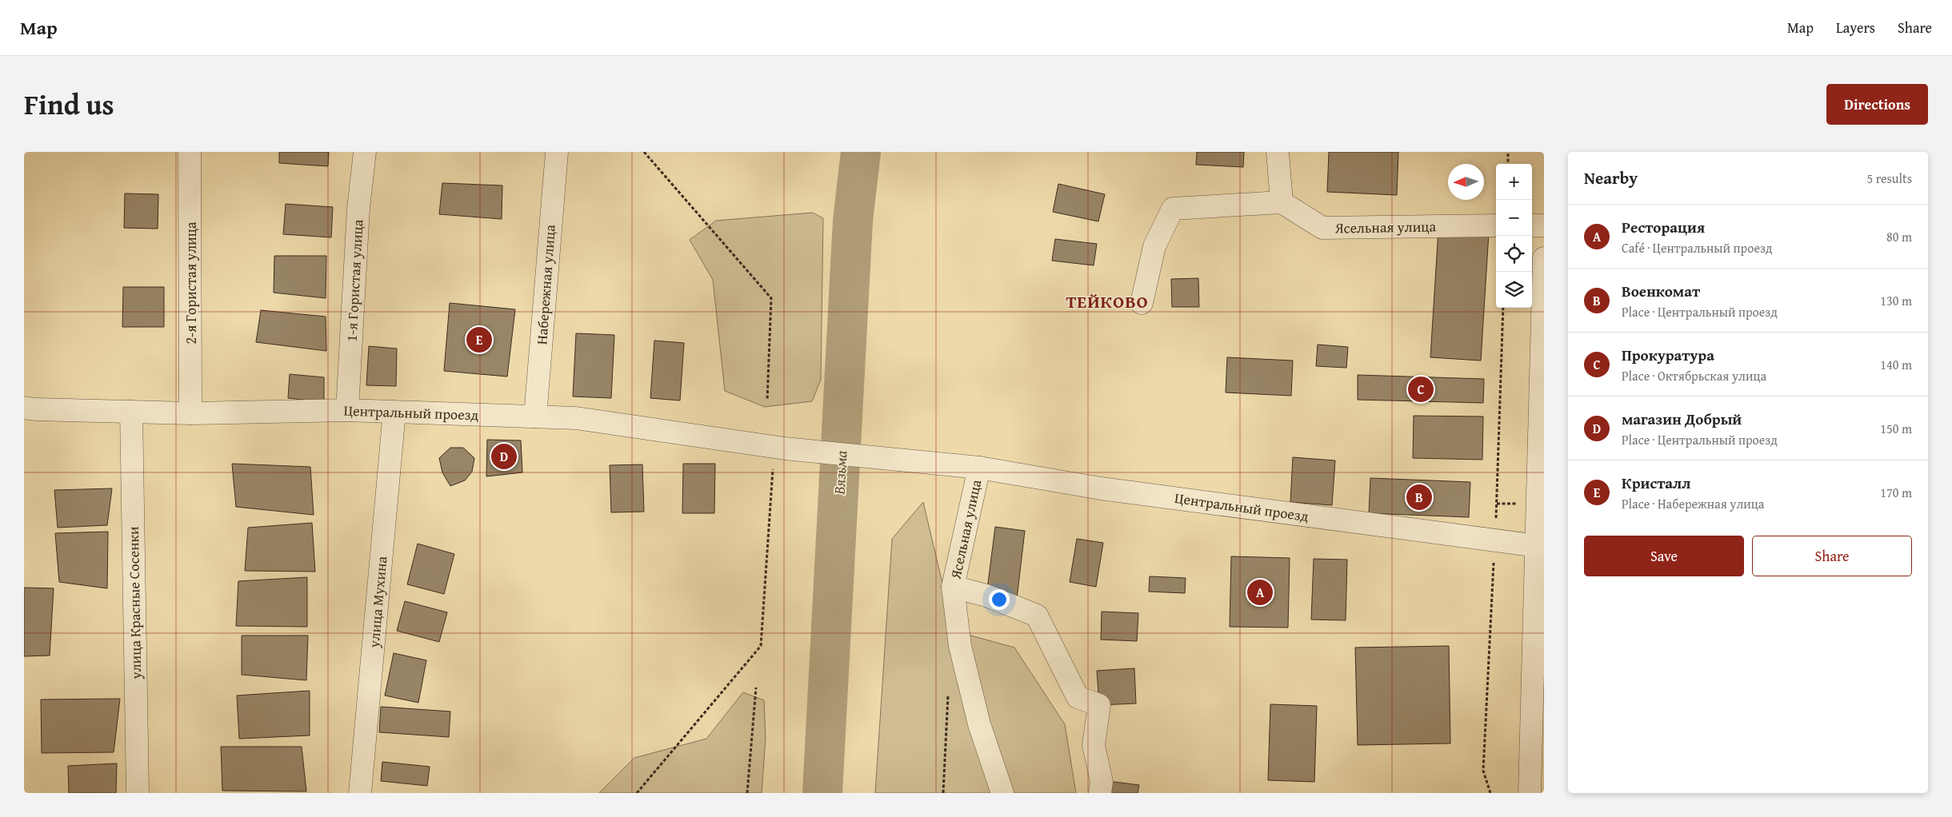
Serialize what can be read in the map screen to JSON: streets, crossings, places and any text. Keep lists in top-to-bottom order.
{
  "streets": {
    "street": [
      "Ясельная улица",
      "1-я Гористая улица",
      "2-я Гористая улица",
      "Набережная улица",
      "Центральный проезд",
      "улица Мухина",
      "улица Красные Сосенки"
    ]
  },
  "crossings": [
    ["Ясельная улица", "Центральный проезд"],
    ["1-я Гористая улица", "Центральный проезд"],
    ["2-я Гористая улица", "Центральный проезд"],
    ["Набережная улица", "Центральный проезд"],
    ["Центральный проезд", "улица Мухина"],
    ["Центральный проезд", "улица Красные Сосенки"]
  ],
  "districts": ["ТЕЙКОВО"],
  "water": ["Вязьма"],
  "north": "left",
  "page": {
    "header": "Map",
    "nav": ["Map", "Layers", "Share"],
    "title": "Find us",
    "buttons": [
      "Directions",
      ["Save", "Share"]
    ],
    "heading": ["Nearby", "5 results"],
    "map_buttons": ["+", "−"],
    "list": [
      {
        "mark": "A",
        "name": "Ресторация",
        "note": "Café · Центральный проезд",
        "value": "80 m"
      },
      {
        "mark": "B",
        "name": "Военкомат",
        "note": "Place · Центральный проезд",
        "value": "130 m"
      },
      {
        "mark": "C",
        "name": "Прокуратура",
        "note": "Place · Октябрьская улица",
        "value": "140 m"
      },
      {
        "mark": "D",
        "name": "магазин Добрый",
        "note": "Place · Центральный проезд",
        "value": "150 m"
      },
      {
        "mark": "E",
        "name": "Кристалл",
        "note": "Place · Набережная улица",
        "value": "170 m"
      }
    ],
    "pins": [
      "E",
      "C",
      "D",
      "B",
      "A"
    ]
  }
}
